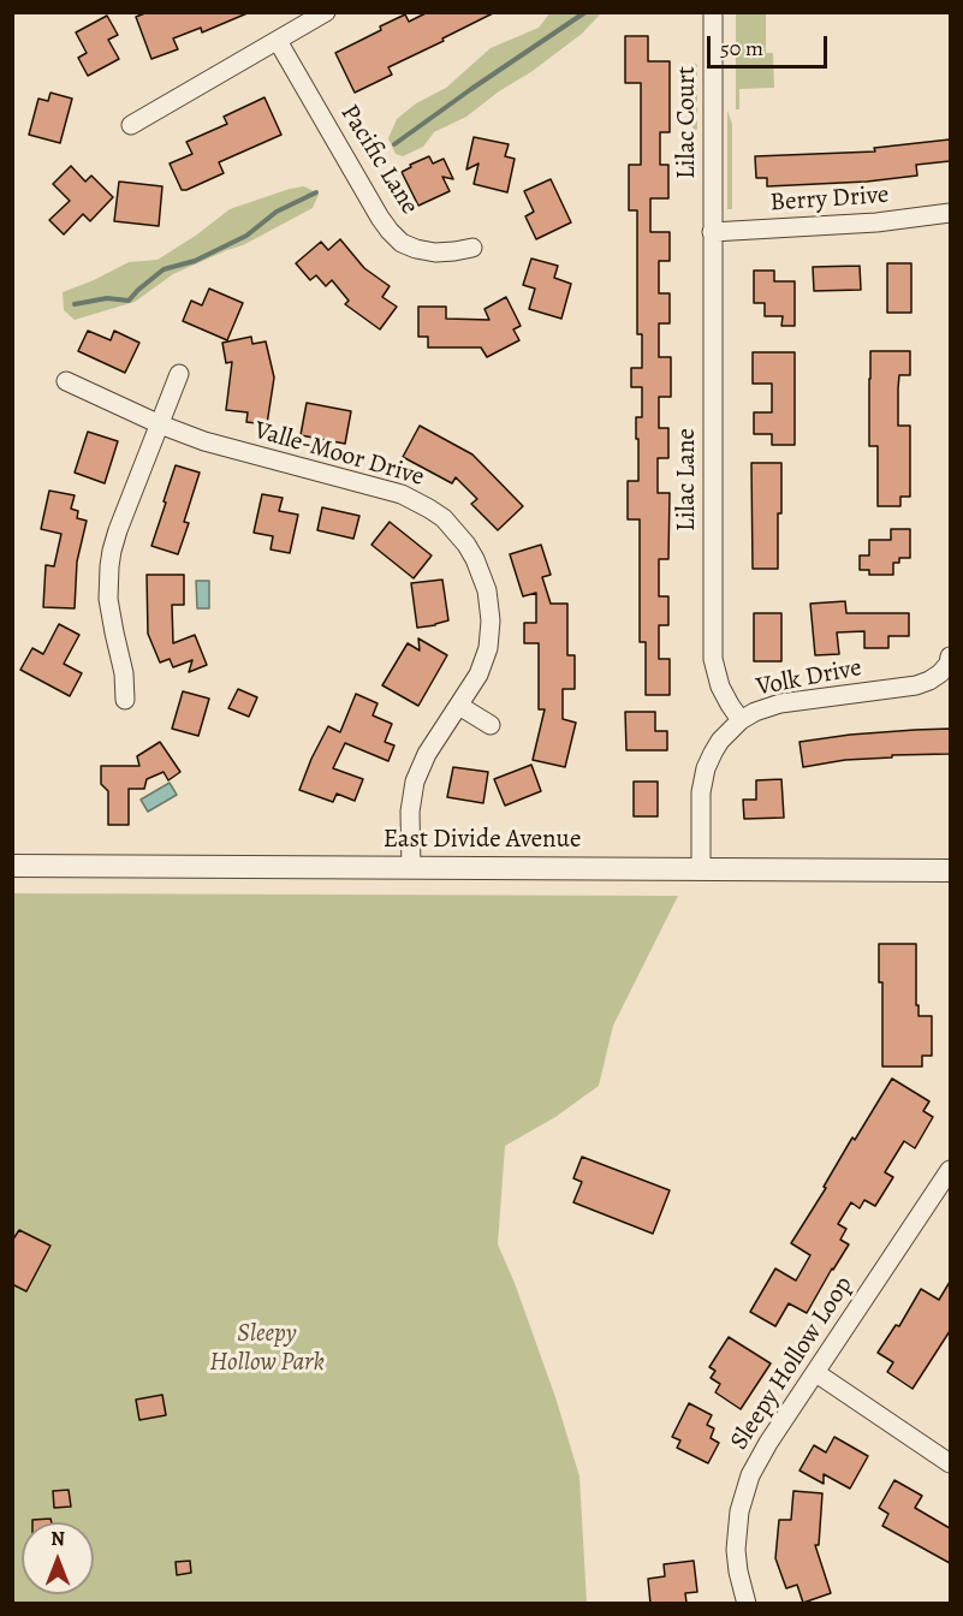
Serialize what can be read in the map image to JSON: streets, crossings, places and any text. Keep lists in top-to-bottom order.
{
  "streets": {
    "street": [
      "Lilac Court",
      "Pacific Lane",
      "Berry Drive",
      "Valle-Moor Drive",
      "Lilac Lane",
      "Volk Drive",
      "East Divide Avenue",
      "Sleepy Hollow Loop"
    ]
  },
  "crossings": [
    ["Lilac Court", "Berry Drive"],
    ["Lilac Court", "Lilac Lane"],
    ["Berry Drive", "Lilac Lane"],
    ["Valle-Moor Drive", "East Divide Avenue"],
    ["Lilac Lane", "Volk Drive"],
    ["Volk Drive", "East Divide Avenue"]
  ],
  "parks": ["Sleepy Hollow Park"],
  "scale_bar": "50 m",
  "north": "top"
}
